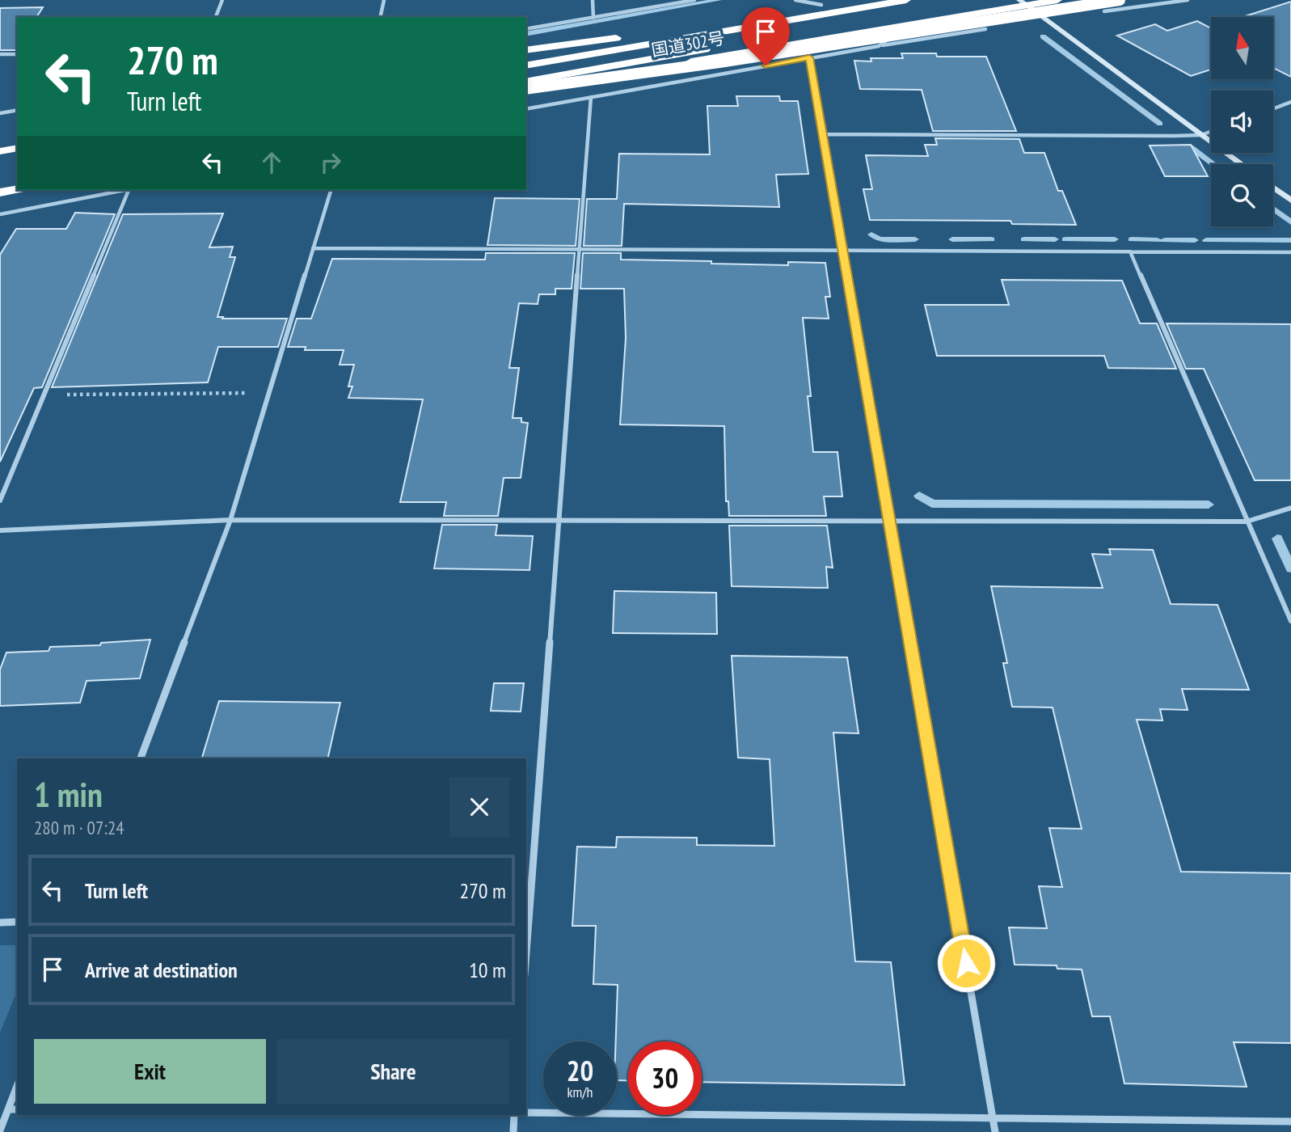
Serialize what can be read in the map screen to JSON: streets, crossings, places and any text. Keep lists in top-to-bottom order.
{
  "streets": {
    "highway": ["国道302号"]
  },
  "north": "top",
  "page": {
    "turn": ["270 m", "Turn left"],
    "heading": ["1 min", "280 m · 07:24"],
    "list": [
      {
        "name": "Turn left",
        "value": "270 m"
      },
      {
        "name": "Arrive at destination",
        "value": "10 m"
      }
    ],
    "buttons": ["Exit", "Share"],
    "speed": "20 km/h",
    "limit": "30"
  }
}
